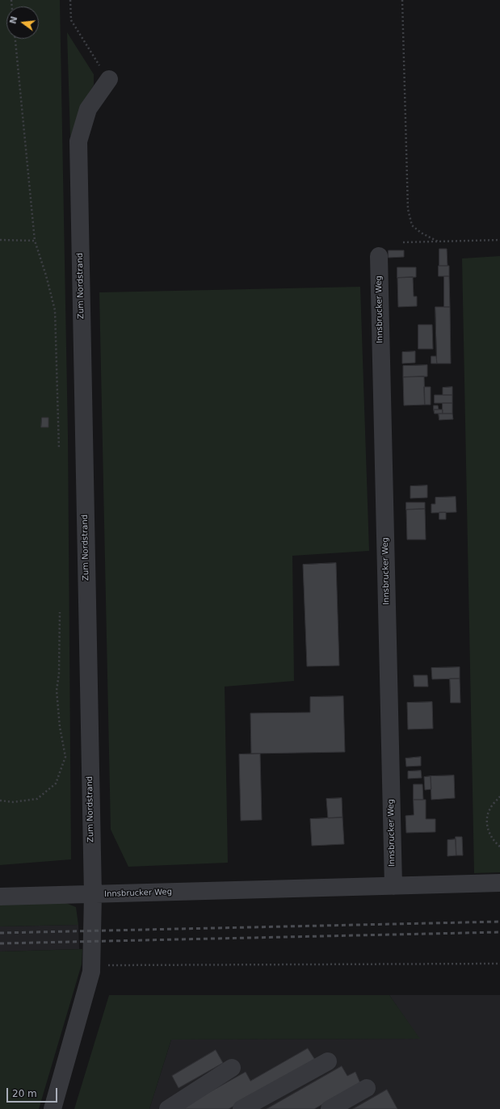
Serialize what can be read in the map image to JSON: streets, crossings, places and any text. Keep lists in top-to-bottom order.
{
  "streets": {
    "street": ["Zum Nordstrand", "Innsbrucker Weg"]
  },
  "crossings": [
    ["Zum Nordstrand", "Innsbrucker Weg"]
  ],
  "scale_bar": "20 m",
  "north": "left"
}
